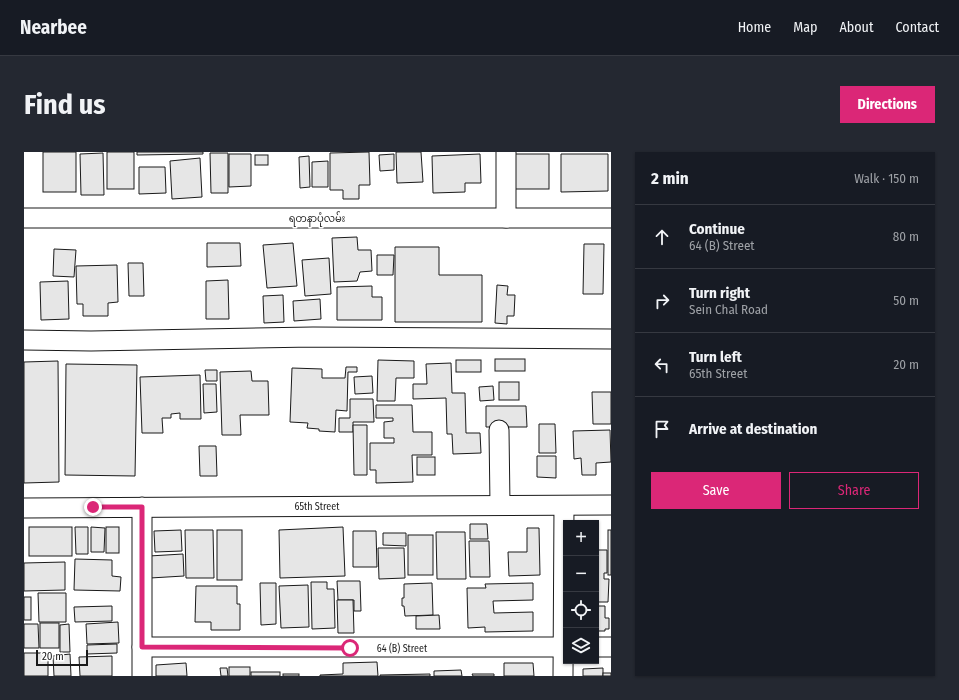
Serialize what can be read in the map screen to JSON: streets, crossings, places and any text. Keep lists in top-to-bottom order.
{
  "streets": {
    "street": ["ရတနာပုံလမ်း", "65th Street", "64 (B) Street"]
  },
  "scale_bar": "20 m",
  "page": {
    "header": "Nearbee",
    "nav": [
      "Home",
      "Map",
      "About",
      "Contact"
    ],
    "buttons": [
      "Directions",
      ["Save", "Share"]
    ],
    "title": "Find us",
    "heading": ["2 min", "Walk · 150 m"],
    "list": [
      ["Continue", "64 (B) Street", "80 m"],
      ["Turn right", "Sein Chal Road", "50 m"],
      ["Turn left", "65th Street", "20 m"],
      "Arrive at destination"
    ],
    "map_buttons": ["+", "−"],
    "scale": "20 m"
  }
}
